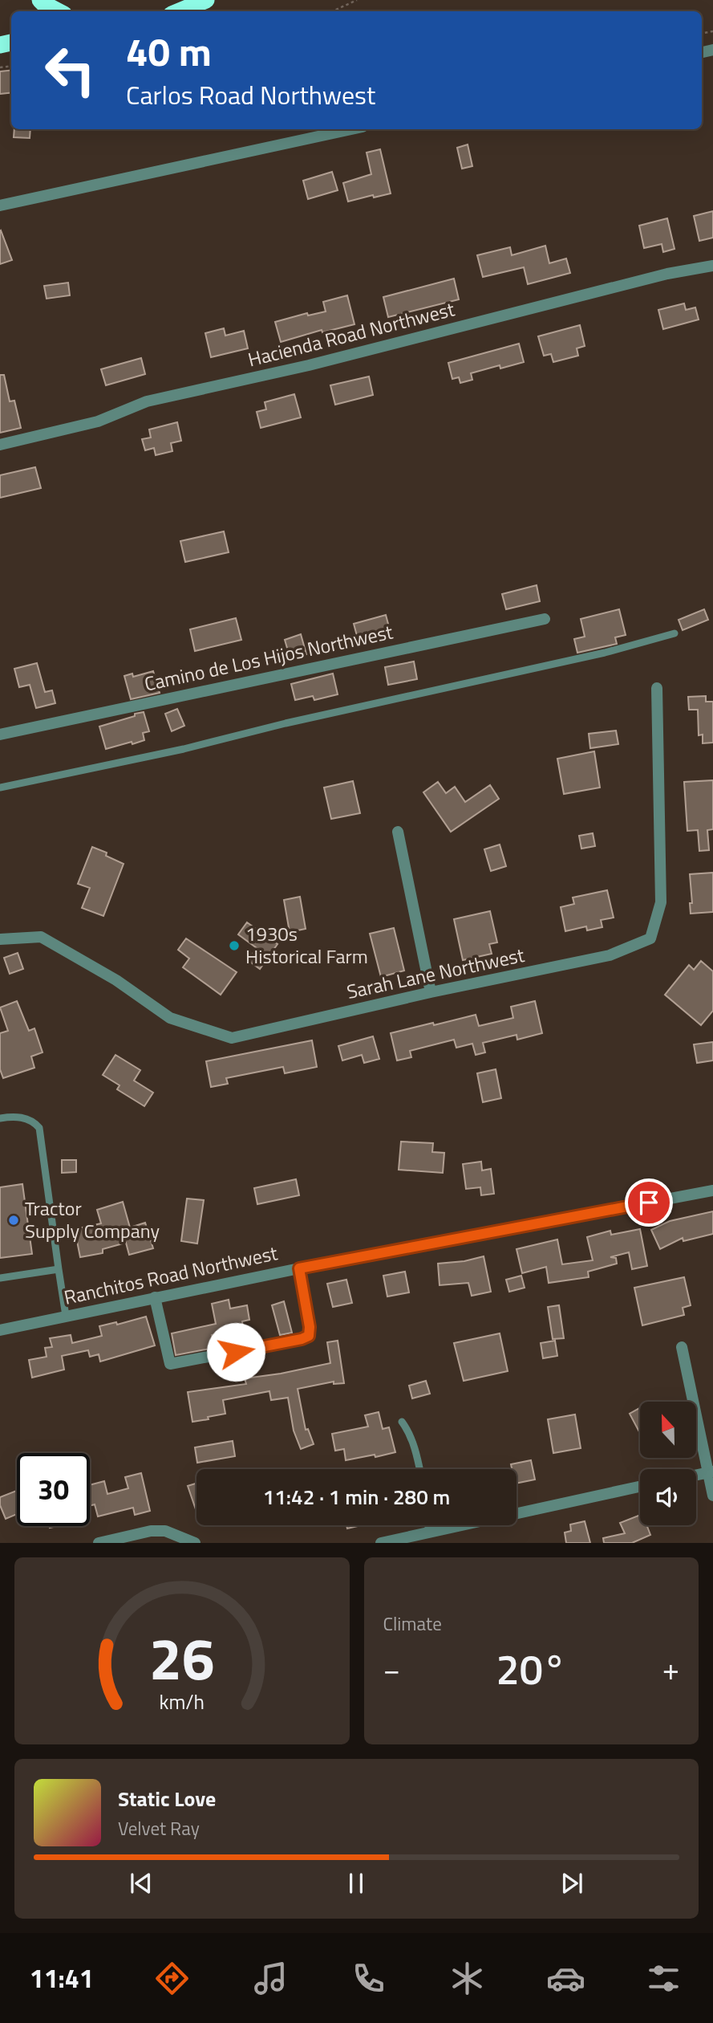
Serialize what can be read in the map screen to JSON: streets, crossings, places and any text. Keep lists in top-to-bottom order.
{
  "streets": {
    "street": [
      "Hacienda Road Northwest",
      "Camino de Los Hijos Northwest",
      "Sarah Lane Northwest",
      "Ranchitos Road Northwest"
    ]
  },
  "places": ["1930s Historical Farm", "Tractor Supply Company"],
  "north": "top",
  "page": {
    "turn": ["40 m", "Carlos Road Northwest"],
    "limit": "30",
    "trip": "11:42 · 1 min · 280 m",
    "tile": "Climate",
    "heat": ["−", "20°", "+"],
    "song": ["Static Love", "Velvet Ray"],
    "tabs": "11:41",
    "gauge": ["26", "km/h"]
  }
}
